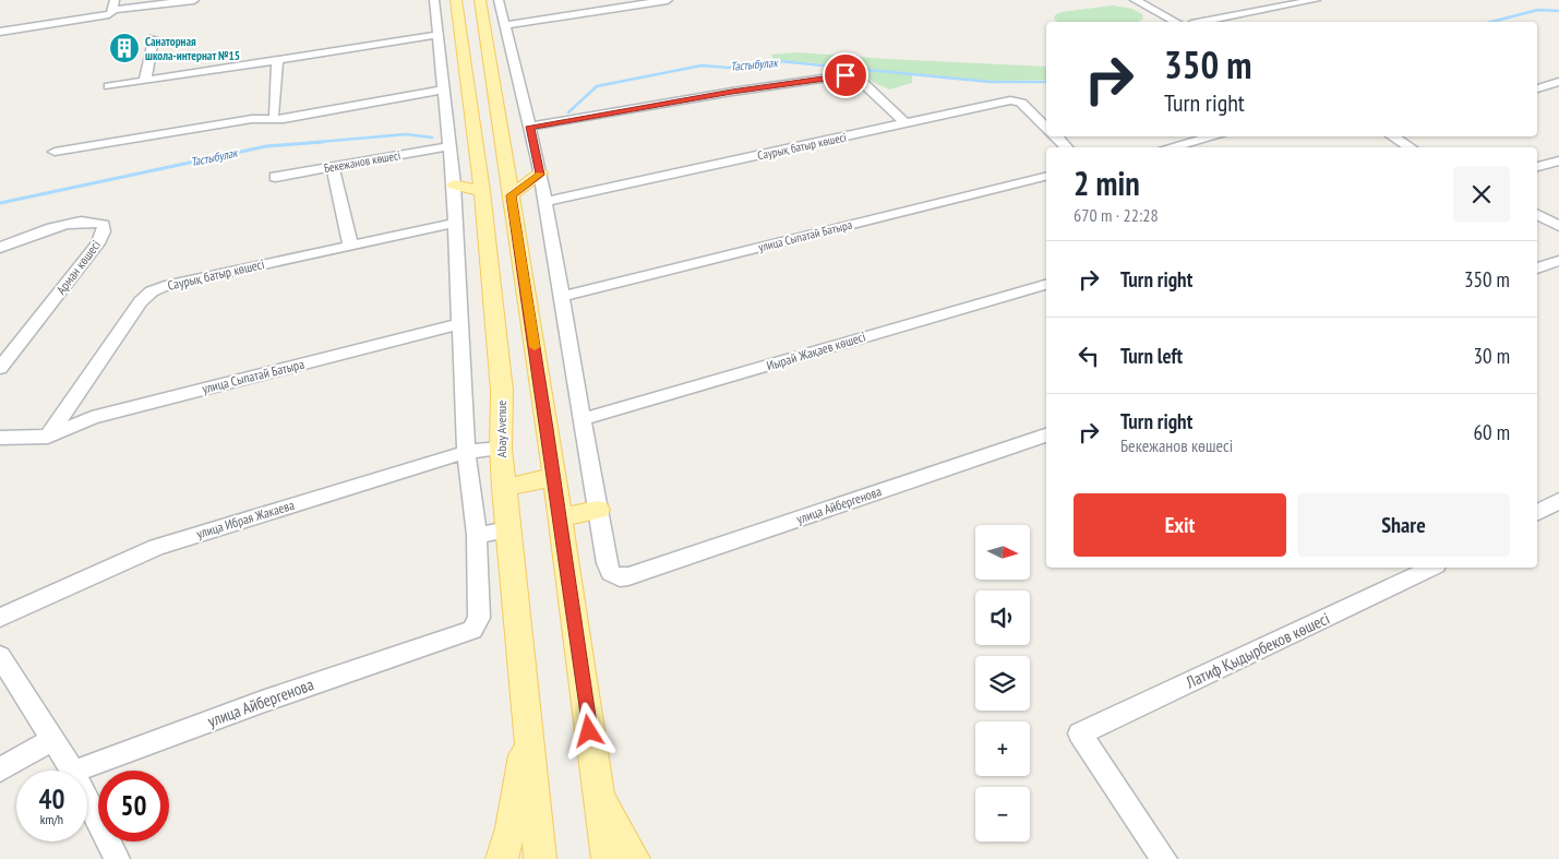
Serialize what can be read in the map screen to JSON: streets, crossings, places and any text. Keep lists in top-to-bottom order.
{
  "streets": {
    "main road": ["Abay Avenue"],
    "street": [
      "Саурық батыр көшесі",
      "Бекежанов көшесі",
      "улица Сыпатай Батыра",
      "Арман көшесі",
      "Иырай Жақаев көшесі",
      "улица Айбергенова",
      "улица Ибрая Жакаева",
      "Латиф Қыдырбеков көшесі"
    ]
  },
  "crossings": [
    ["Саурық батыр көшесі", "улица Сыпатай Батыра"],
    ["Саурық батыр көшесі", "улица Айбергенова"],
    ["Бекежанов көшесі", "улица Айбергенова"],
    ["улица Сыпатай Батыра", "улица Айбергенова"],
    ["Abay Avenue", "улица Ибрая Жакаева"],
    ["улица Айбергенова", "улица Ибрая Жакаева"]
  ],
  "water": ["Тастыбулак"],
  "places": {
    "building": ["Санаторная школа-интернат №15"]
  },
  "north": "right",
  "page": {
    "turn": ["350 m", "Turn right"],
    "heading": ["2 min", "670 m · 22:28"],
    "list": [
      {
        "name": "Turn right",
        "value": "350 m"
      },
      {
        "name": "Turn left",
        "value": "30 m"
      },
      {
        "name": "Turn right",
        "note": "Бекежанов көшесі",
        "value": "60 m"
      }
    ],
    "buttons": ["Exit", "Share"],
    "map_buttons": ["+", "−"],
    "speed": "40 km/h",
    "limit": "50"
  }
}
